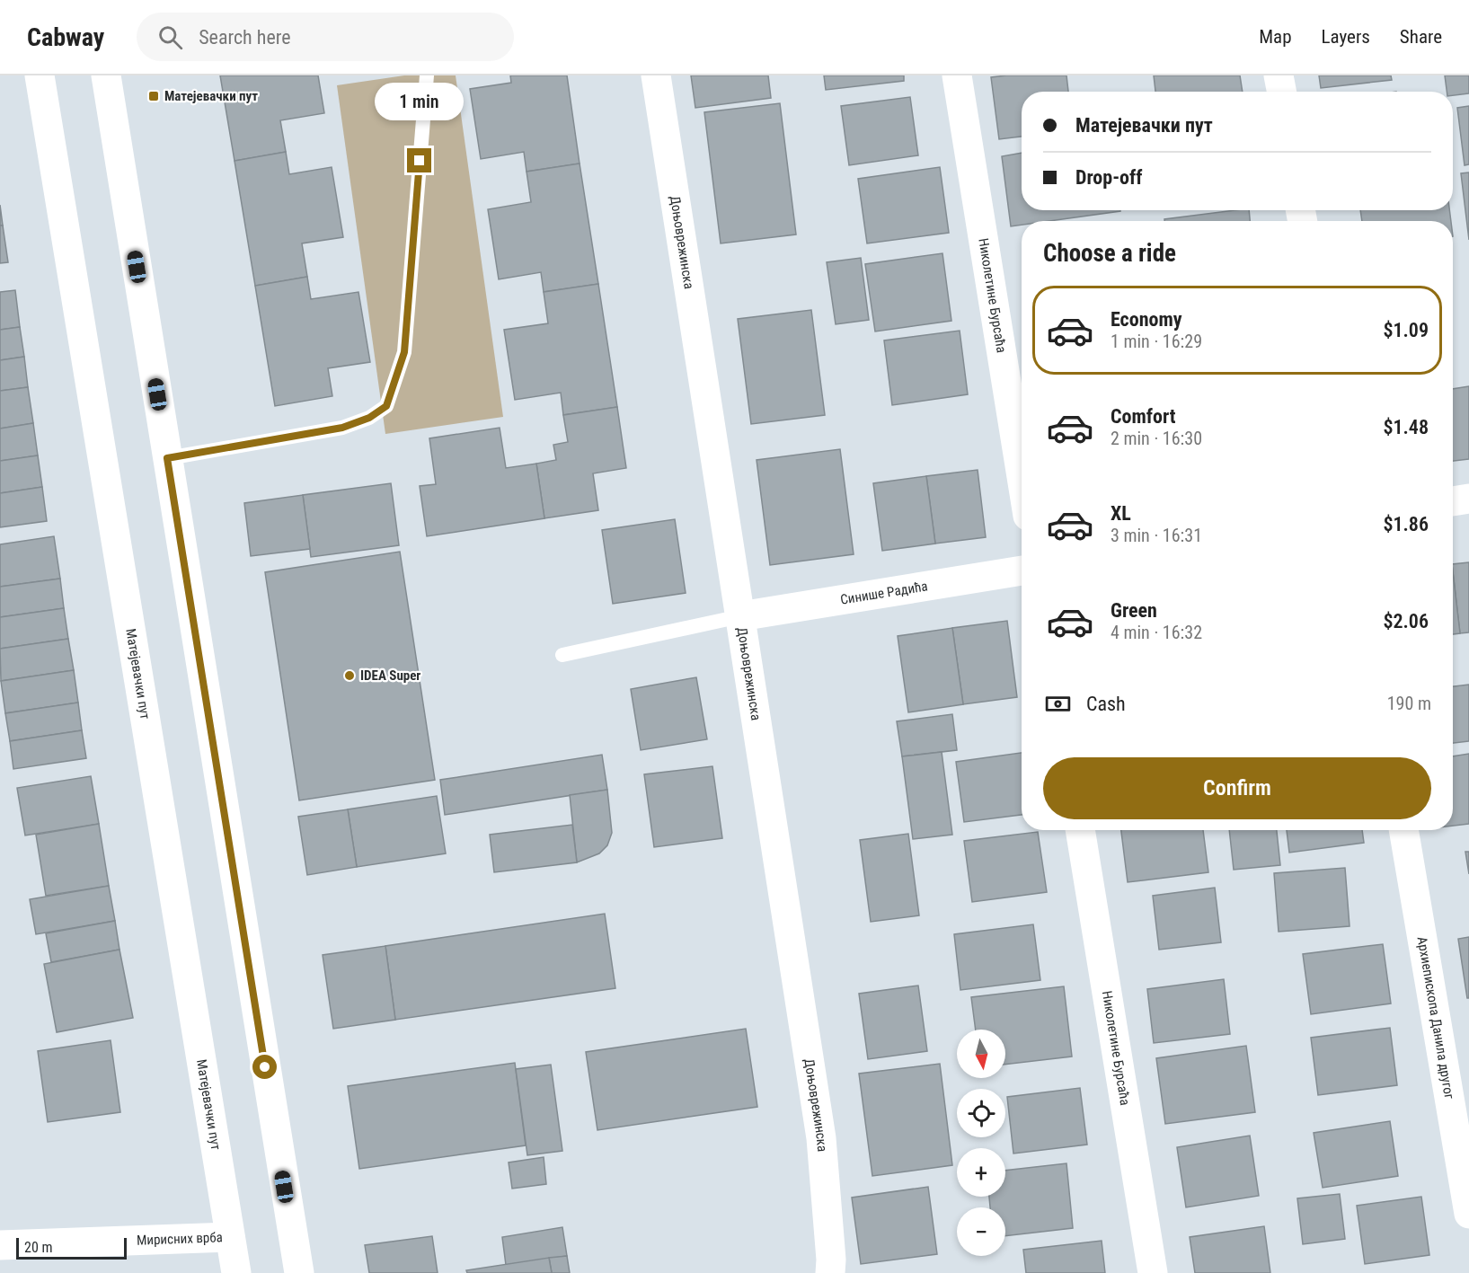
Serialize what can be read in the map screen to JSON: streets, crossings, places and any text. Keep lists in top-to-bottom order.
{
  "streets": {
    "street": [
      "Доњоврежинска",
      "Николетине Бурсаћа",
      "Синише Радића",
      "Матејевачки пут",
      "Архиепископа Данила другог",
      "Мирисних врба"
    ]
  },
  "crossings": [
    ["Доњоврежинска", "Синише Радића"],
    ["Матејевачки пут", "Мирисних врба"]
  ],
  "places": {
    "transit": ["Матејевачки пут"],
    "other": ["IDEA Super"]
  },
  "scale_bar": "20 m",
  "north": "bottom",
  "page": {
    "header": "Cabway",
    "search": "Search here",
    "nav": ["Map", "Layers", "Share"],
    "bubble": "1 min",
    "banner": ["Матејевачки пут", "Drop-off"],
    "heading": "Choose a ride",
    "list": [
      {
        "name": "Economy",
        "note": "1 min · 16:29",
        "value": "$1.09"
      },
      {
        "name": "Comfort",
        "note": "2 min · 16:30",
        "value": "$1.48"
      },
      {
        "name": "XL",
        "note": "3 min · 16:31",
        "value": "$1.86"
      },
      {
        "name": "Green",
        "note": "4 min · 16:32",
        "value": "$2.06"
      }
    ],
    "pay": ["Cash", "190 m"],
    "buttons": "Confirm",
    "map_buttons": ["+", "−"],
    "scale": "20 m"
  }
}
